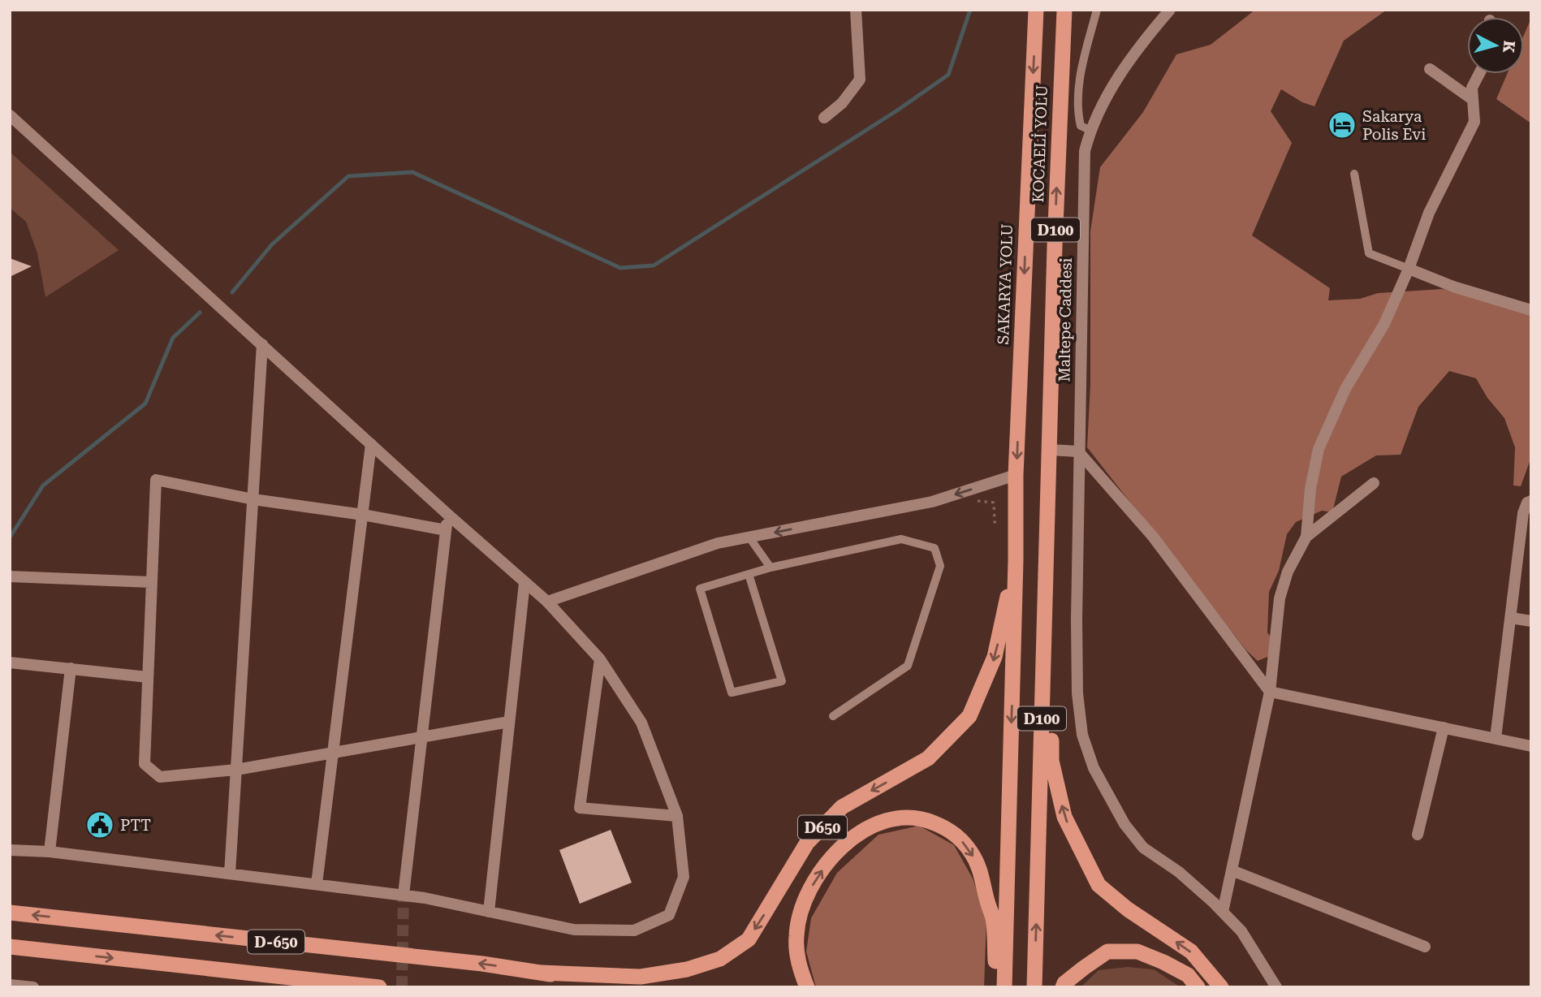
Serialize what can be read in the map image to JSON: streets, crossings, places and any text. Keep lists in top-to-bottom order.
{
  "streets": {
    "highway": [
      "KOCAELİ YOLU",
      "D100",
      "SAKARYA YOLU",
      "D650",
      "D-650"
    ],
    "street": ["Maltepe Caddesi"]
  },
  "crossings": [
    ["KOCAELİ YOLU", "D100"],
    ["D100", "SAKARYA YOLU"],
    ["D100", "D650"],
    ["SAKARYA YOLU", "D650"],
    ["D650", "D-650"]
  ],
  "one_way": ["KOCAELİ YOLU", "SAKARYA YOLU"],
  "places": {
    "hotel": ["Sakarya Polis Evi"],
    "public building": ["PTT"]
  },
  "north": "right"
}
